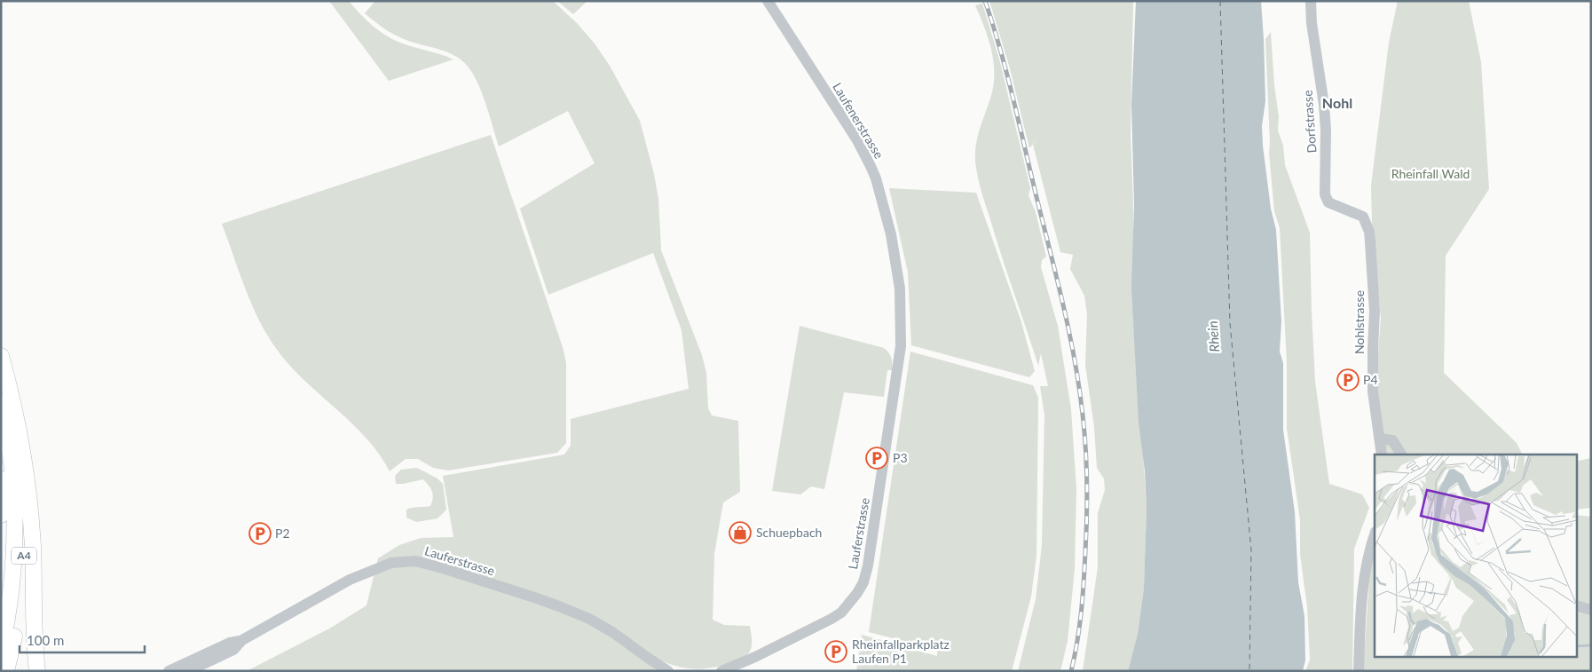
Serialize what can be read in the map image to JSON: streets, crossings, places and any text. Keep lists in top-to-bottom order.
{
  "streets": {
    "highway": ["A4"],
    "street": [
      "Laufenerstrasse",
      "Dorfstrasse",
      "Nohlstrasse",
      "Lauferstrasse"
    ]
  },
  "crossings": [
    ["Laufenerstrasse", "Lauferstrasse"],
    ["Dorfstrasse", "Nohlstrasse"]
  ],
  "districts": ["Nohl"],
  "water": ["Rhein"],
  "parks": ["Rheinfall Wald"],
  "places": {
    "parking": [
      "P4",
      "P3",
      "P2",
      "Rheinfallparkplatz Laufen P1"
    ],
    "shop": ["Schuepbach"]
  },
  "scale_bar": "100 m"
}
